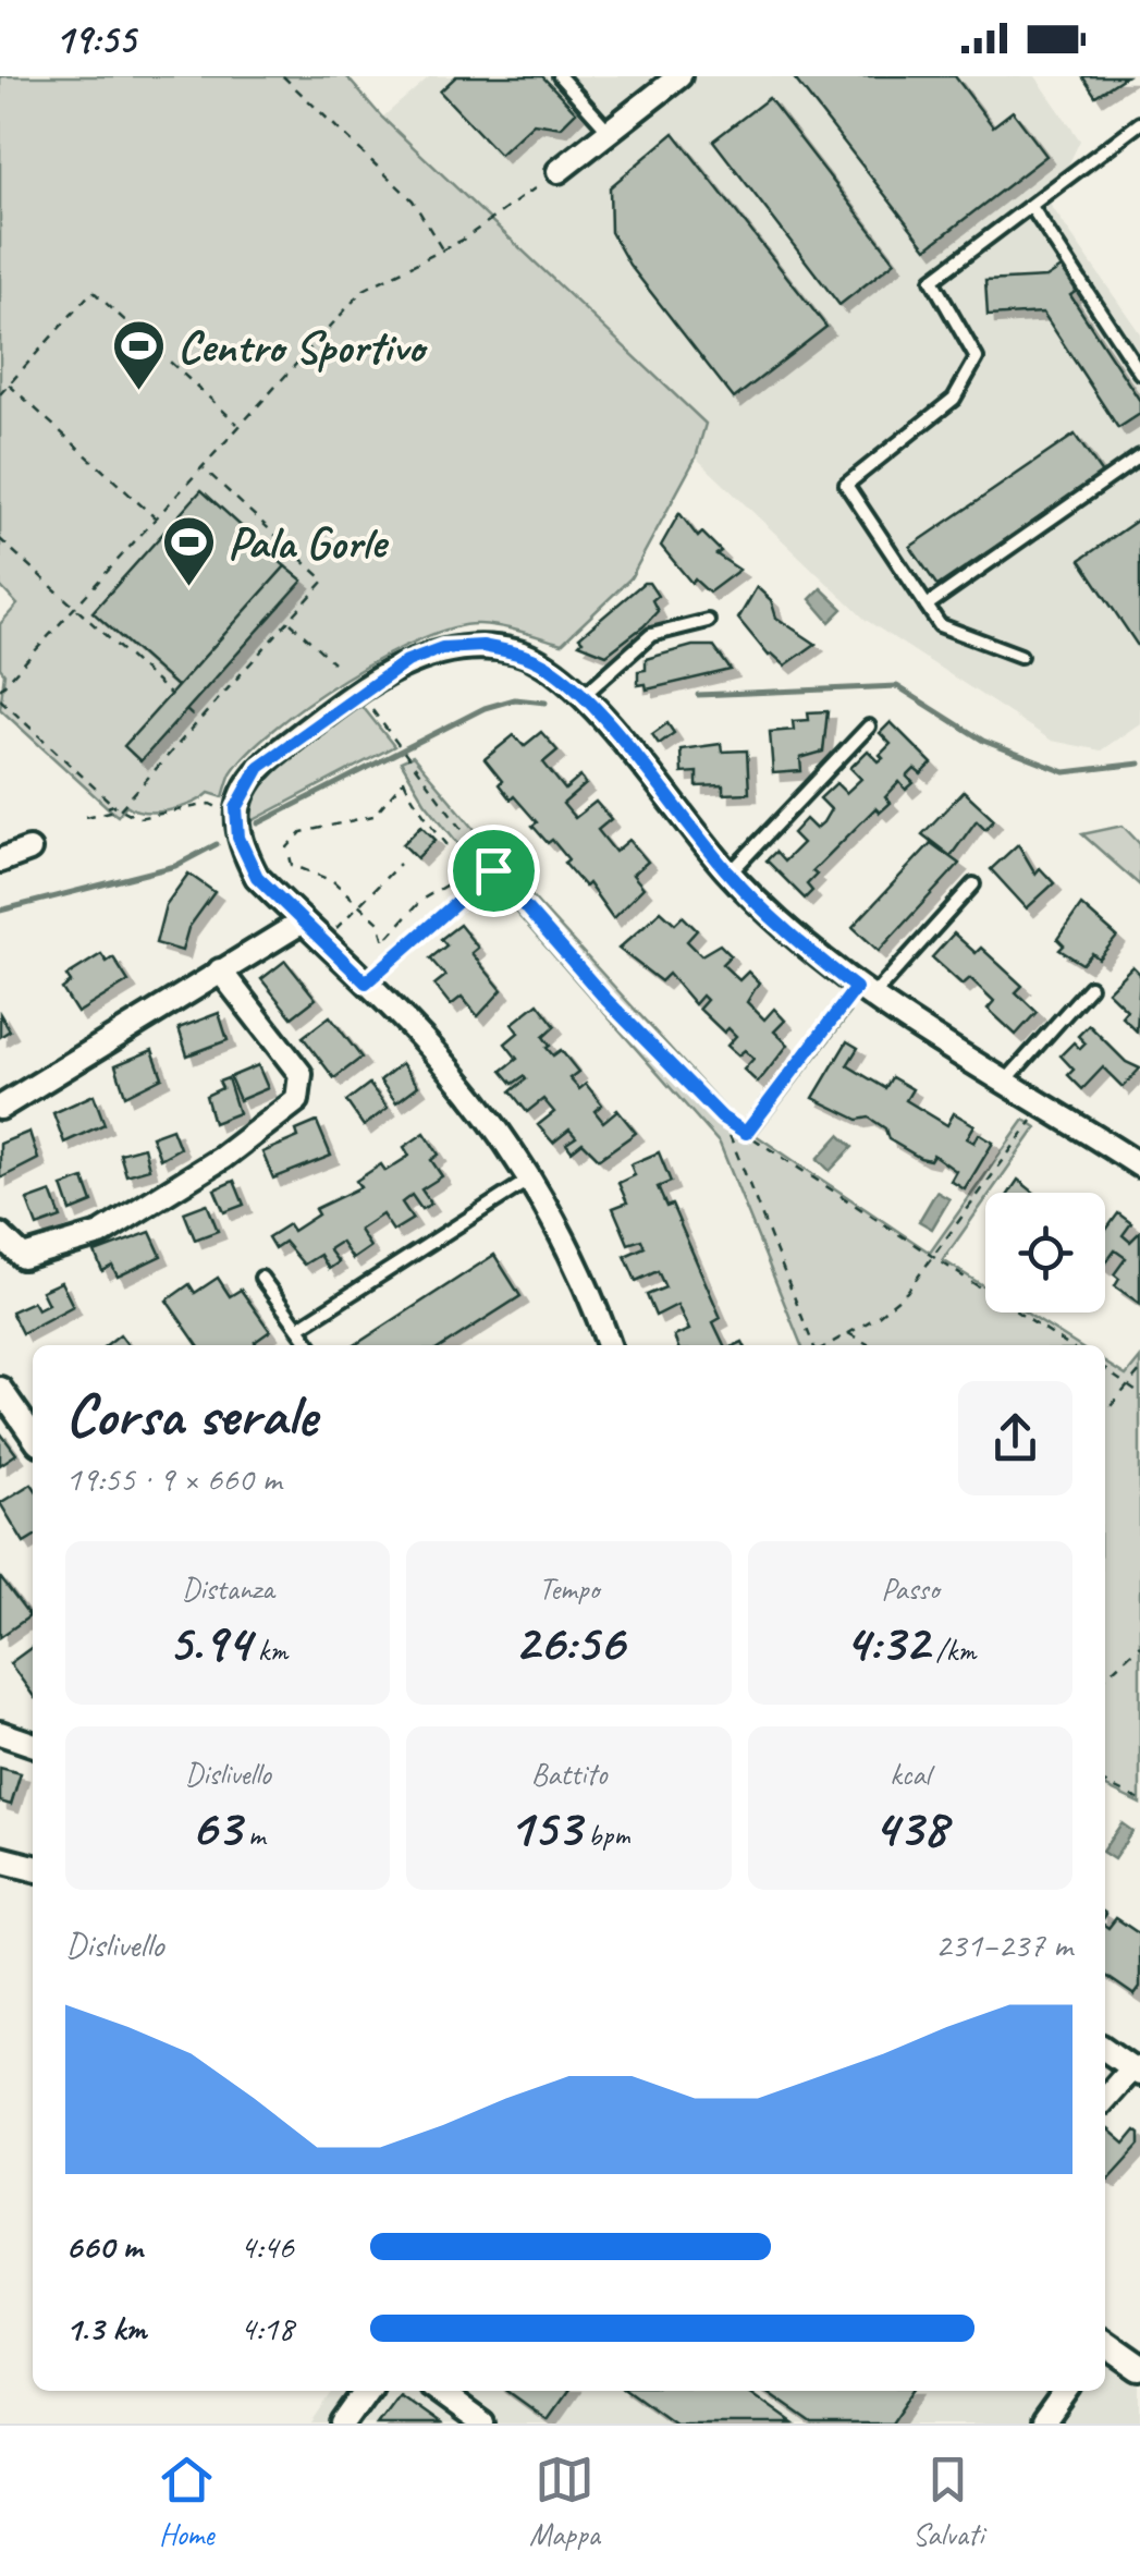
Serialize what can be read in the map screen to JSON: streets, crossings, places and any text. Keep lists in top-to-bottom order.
{
  "places": {
    "sports": ["Centro Sportivo", "Pala Gorle"]
  },
  "page": {
    "status": "19:55",
    "heading": ["Corsa serale", "19:55 · 9 × 660 m"],
    "stats": [
      ["Distanza", "5.94 km"],
      ["Tempo", "26:56"],
      ["Passo", "4:32 /km"],
      ["Dislivello", "63 m"],
      ["Battito", "153 bpm"],
      ["kcal", "438"]
    ],
    "chart": ["Dislivello", "231–237 m"],
    "list": [
      {
        "name": "660 m",
        "note": "4:46"
      },
      {
        "name": "1.3 km",
        "note": "4:18"
      }
    ],
    "tabs": ["Home", "Mappa", "Salvati"]
  }
}
